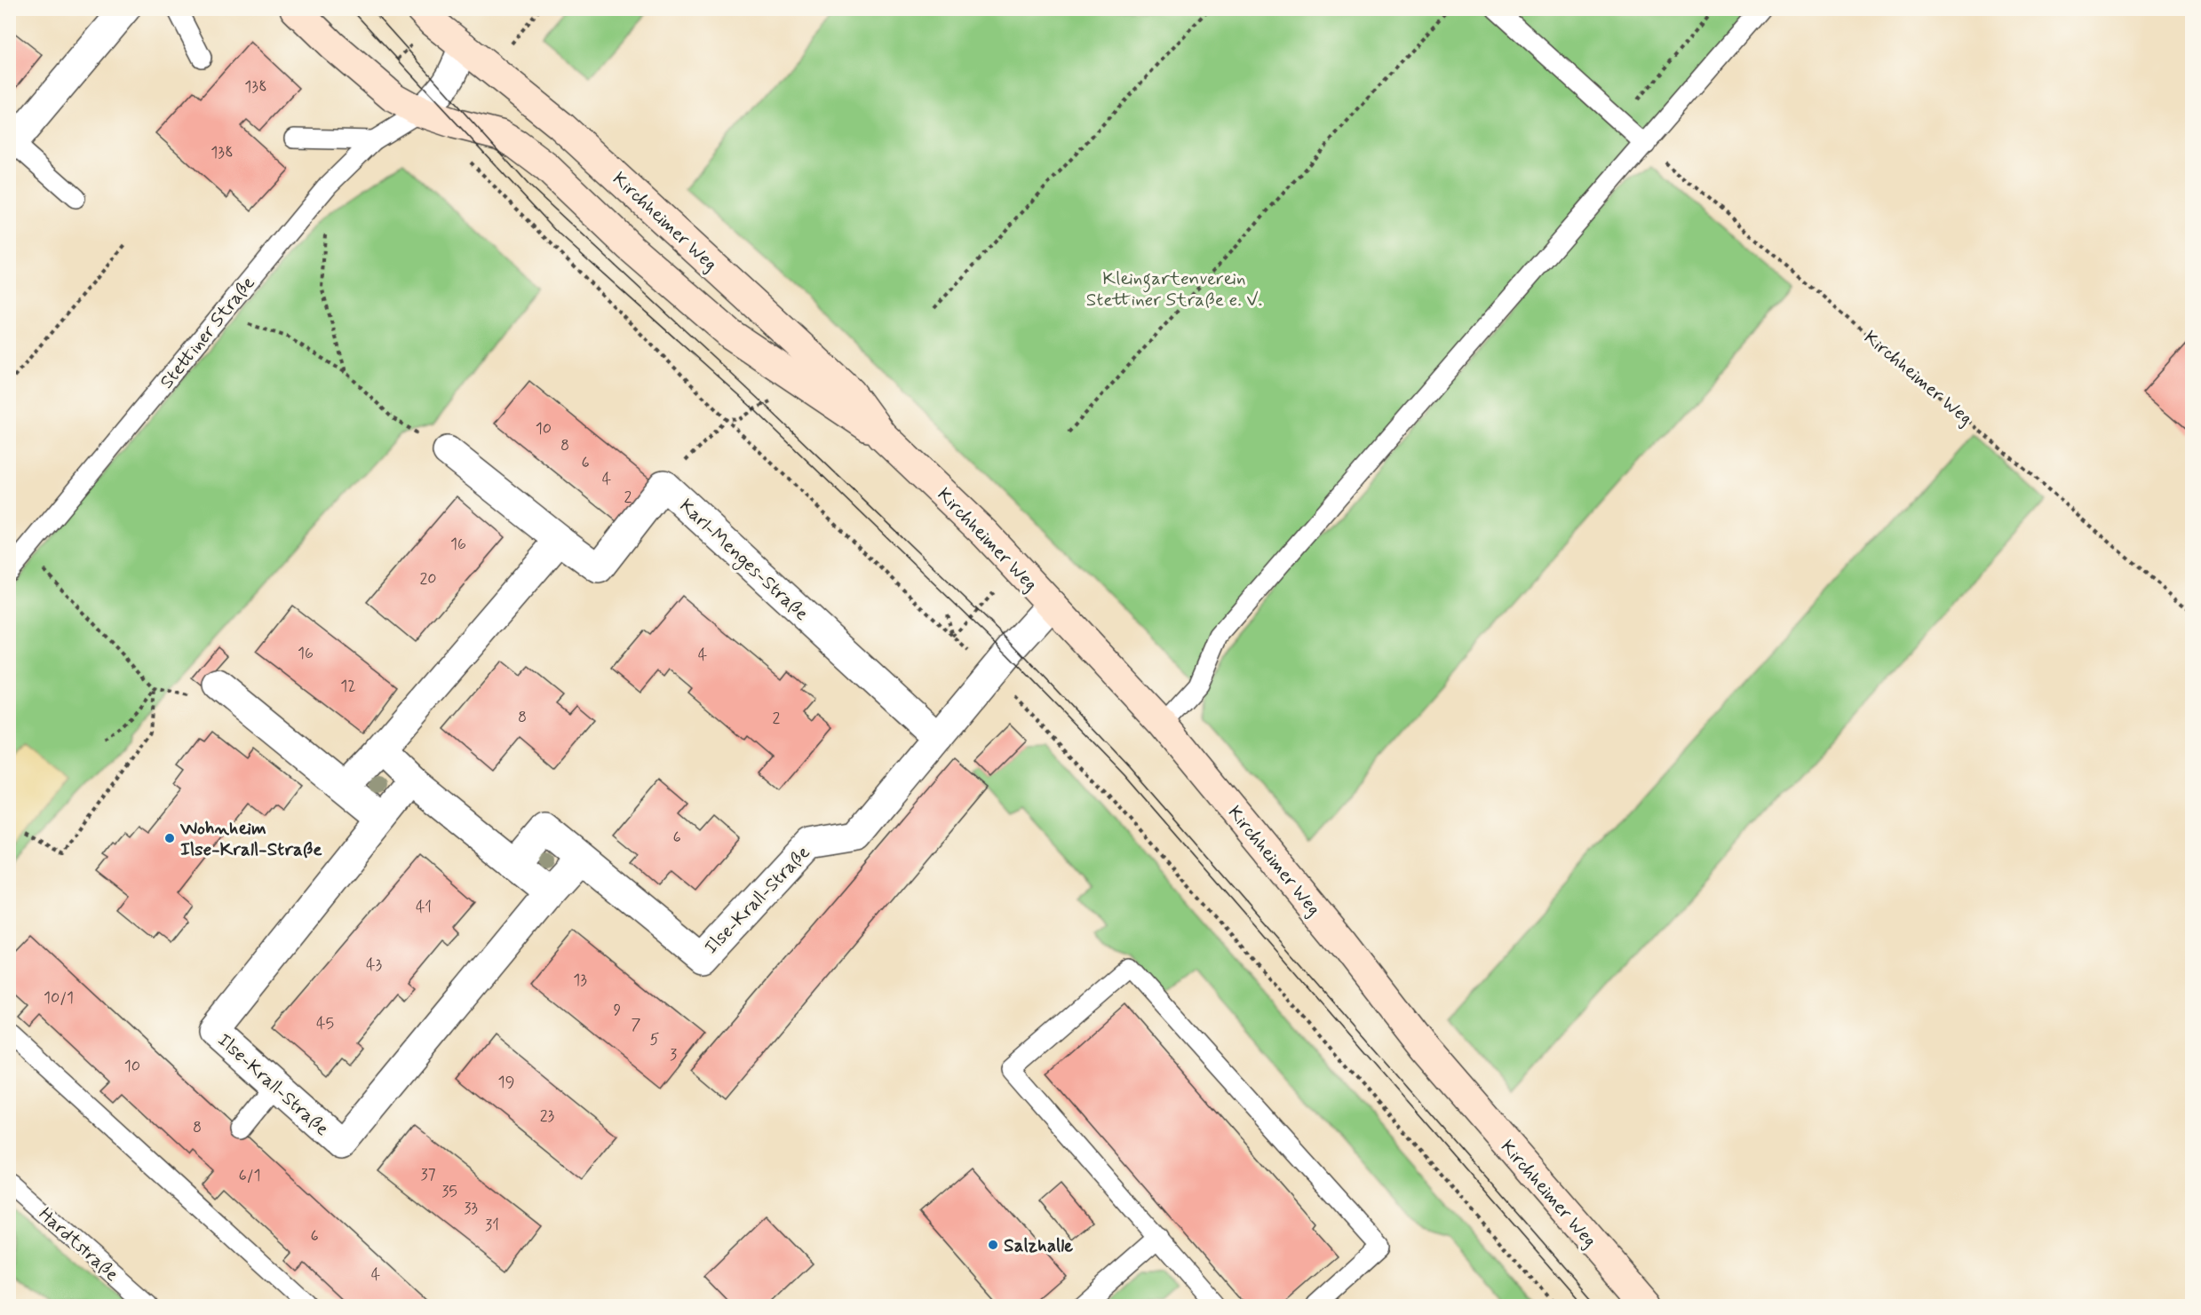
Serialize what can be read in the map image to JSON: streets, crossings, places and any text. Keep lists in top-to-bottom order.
{
  "streets": {
    "street": ["Kirchheimer Weg", "Karl-Menges-Straße", "Ilse-Krall-Straße"],
    "lane": ["Stettiner Straße", "Hardtstraße"]
  },
  "crossings": [
    ["Kirchheimer Weg", "Stettiner Straße"],
    ["Kirchheimer Weg", "Ilse-Krall-Straße"],
    ["Karl-Menges-Straße", "Ilse-Krall-Straße"]
  ],
  "parks": ["Kleingartenverein Stettiner Straße e. V."],
  "places": ["Wohnheim Ilse-Krall-Straße", "Salzhalle"],
  "house_numbers": [
    "138",
    "138",
    "10",
    "8",
    "6",
    "4",
    "2",
    "16",
    "20",
    "16",
    "4",
    "12",
    "8",
    "2",
    "6",
    "41",
    "43",
    "13",
    "10/1",
    "9",
    "45",
    "7",
    "5",
    "3",
    "10",
    "19",
    "23",
    "8",
    "37",
    "6/1",
    "35",
    "33",
    "31",
    "6",
    "4"
  ]
}
